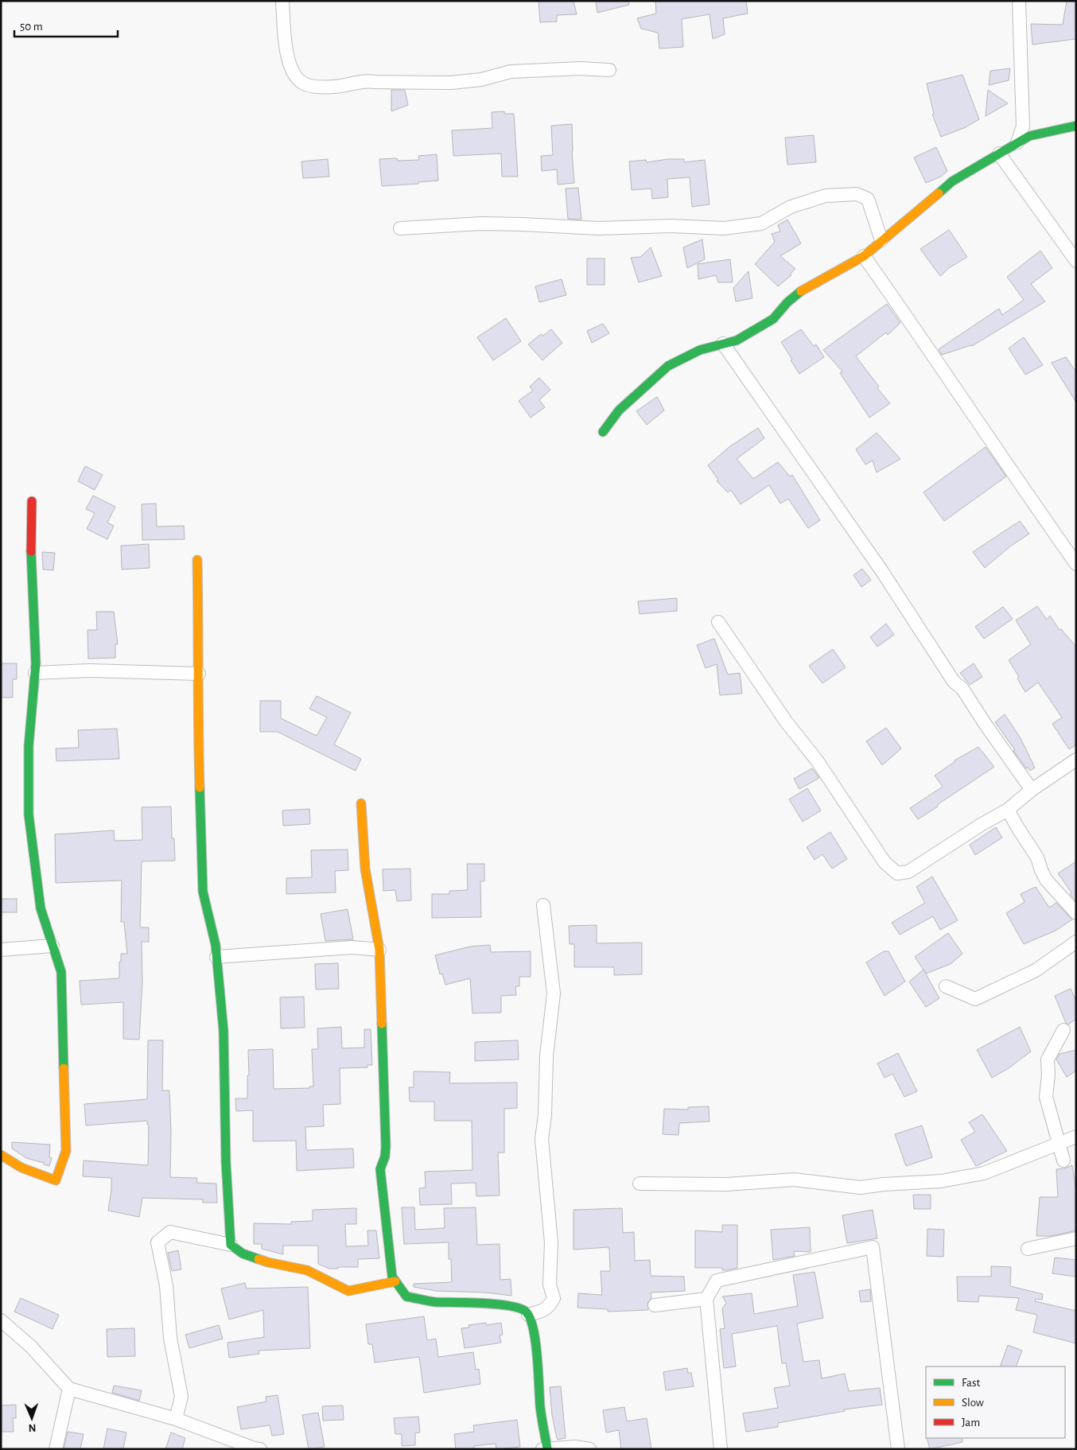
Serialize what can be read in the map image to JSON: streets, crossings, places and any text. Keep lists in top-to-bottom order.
{
  "legend": ["Fast", "Slow", "Jam"],
  "scale_bar": "50 m",
  "north": "bottom"
}
